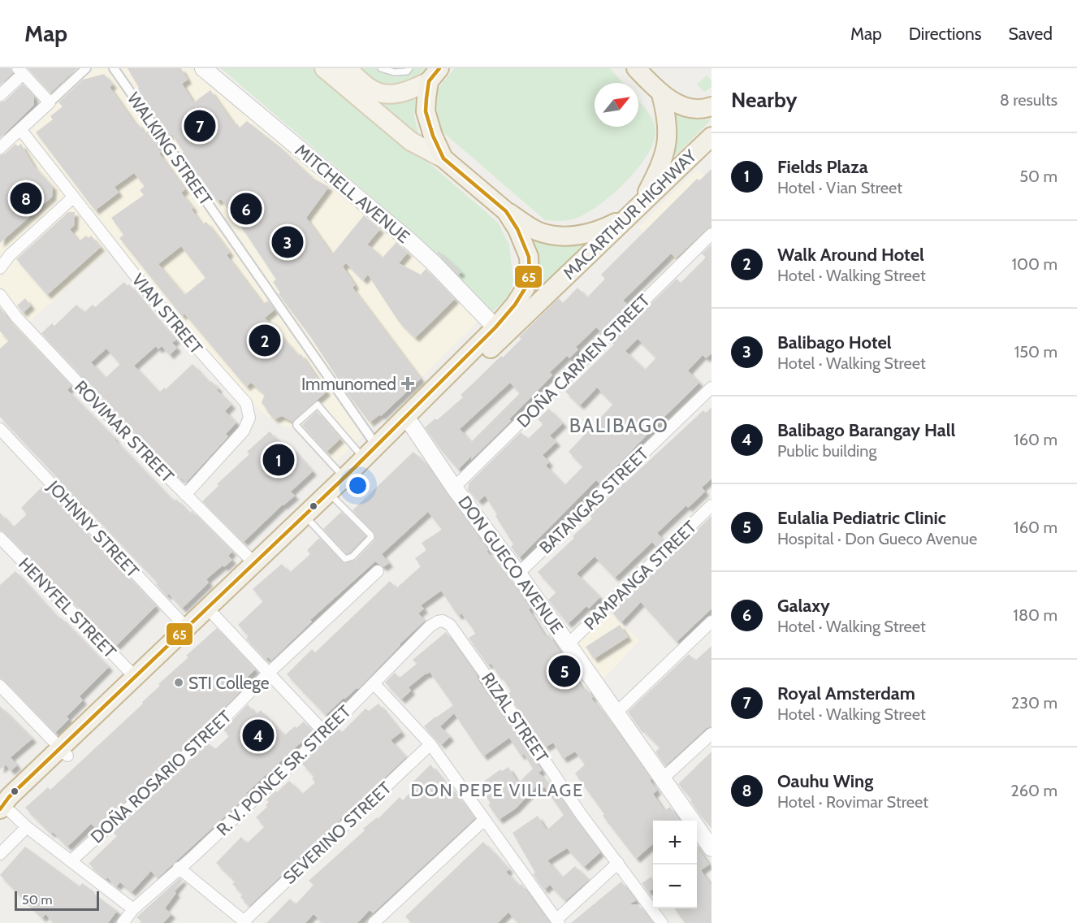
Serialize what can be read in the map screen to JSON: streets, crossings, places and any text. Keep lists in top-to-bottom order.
{
  "streets": {
    "highway": ["MACARTHUR HIGHWAY"],
    "main road": ["MITCHELL AVENUE", "DON GUECO AVENUE"],
    "street": [
      "WALKING STREET",
      "VIAN STREET",
      "DOÑA CARMEN STREET",
      "ROVIMAR STREET",
      "BATANGAS STREET",
      "JOHNNY STREET",
      "PAMPANGA STREET",
      "HENYFEL STREET",
      "RIZAL STREET",
      "R. V. PONCE SR. STREET",
      "DOÑA ROSARIO STREET",
      "SEVERINO STREET"
    ]
  },
  "crossings": [
    ["WALKING STREET", "MACARTHUR HIGHWAY"],
    ["MITCHELL AVENUE", "MACARTHUR HIGHWAY"],
    ["MACARTHUR HIGHWAY", "ROVIMAR STREET"],
    ["MACARTHUR HIGHWAY", "JOHNNY STREET"],
    ["MACARTHUR HIGHWAY", "DON GUECO AVENUE"],
    ["MACARTHUR HIGHWAY", "HENYFEL STREET"],
    ["VIAN STREET", "ROVIMAR STREET"],
    ["DOÑA CARMEN STREET", "DON GUECO AVENUE"],
    ["BATANGAS STREET", "DON GUECO AVENUE"],
    ["DON GUECO AVENUE", "PAMPANGA STREET"],
    ["RIZAL STREET", "R. V. PONCE SR. STREET"]
  ],
  "districts": ["BALIBAGO", "DON PEPE VILLAGE"],
  "places": {
    "health": ["Immunomed"],
    "other": ["STI College"]
  },
  "lines": ["transit line 65"],
  "scale_bar": "50 m",
  "north": "top right",
  "page": {
    "header": "Map",
    "nav": ["Map", "Directions", "Saved"],
    "heading": ["Nearby", "8 results"],
    "pins": [
      "7",
      "8",
      "6",
      "3",
      "2",
      "1",
      "5",
      "4"
    ],
    "list": [
      {
        "mark": "1",
        "name": "Fields Plaza",
        "note": "Hotel · Vian Street",
        "value": "50 m"
      },
      {
        "mark": "2",
        "name": "Walk Around Hotel",
        "note": "Hotel · Walking Street",
        "value": "100 m"
      },
      {
        "mark": "3",
        "name": "Balibago Hotel",
        "note": "Hotel · Walking Street",
        "value": "150 m"
      },
      {
        "mark": "4",
        "name": "Balibago Barangay Hall",
        "note": "Public building",
        "value": "160 m"
      },
      {
        "mark": "5",
        "name": "Eulalia Pediatric Clinic",
        "note": "Hospital · Don Gueco Avenue",
        "value": "160 m"
      },
      {
        "mark": "6",
        "name": "Galaxy",
        "note": "Hotel · Walking Street",
        "value": "180 m"
      },
      {
        "mark": "7",
        "name": "Royal Amsterdam",
        "note": "Hotel · Walking Street",
        "value": "230 m"
      },
      {
        "mark": "8",
        "name": "Oauhu Wing",
        "note": "Hotel · Rovimar Street",
        "value": "260 m"
      }
    ],
    "map_buttons": ["+", "−"],
    "scale": "50 m"
  }
}
